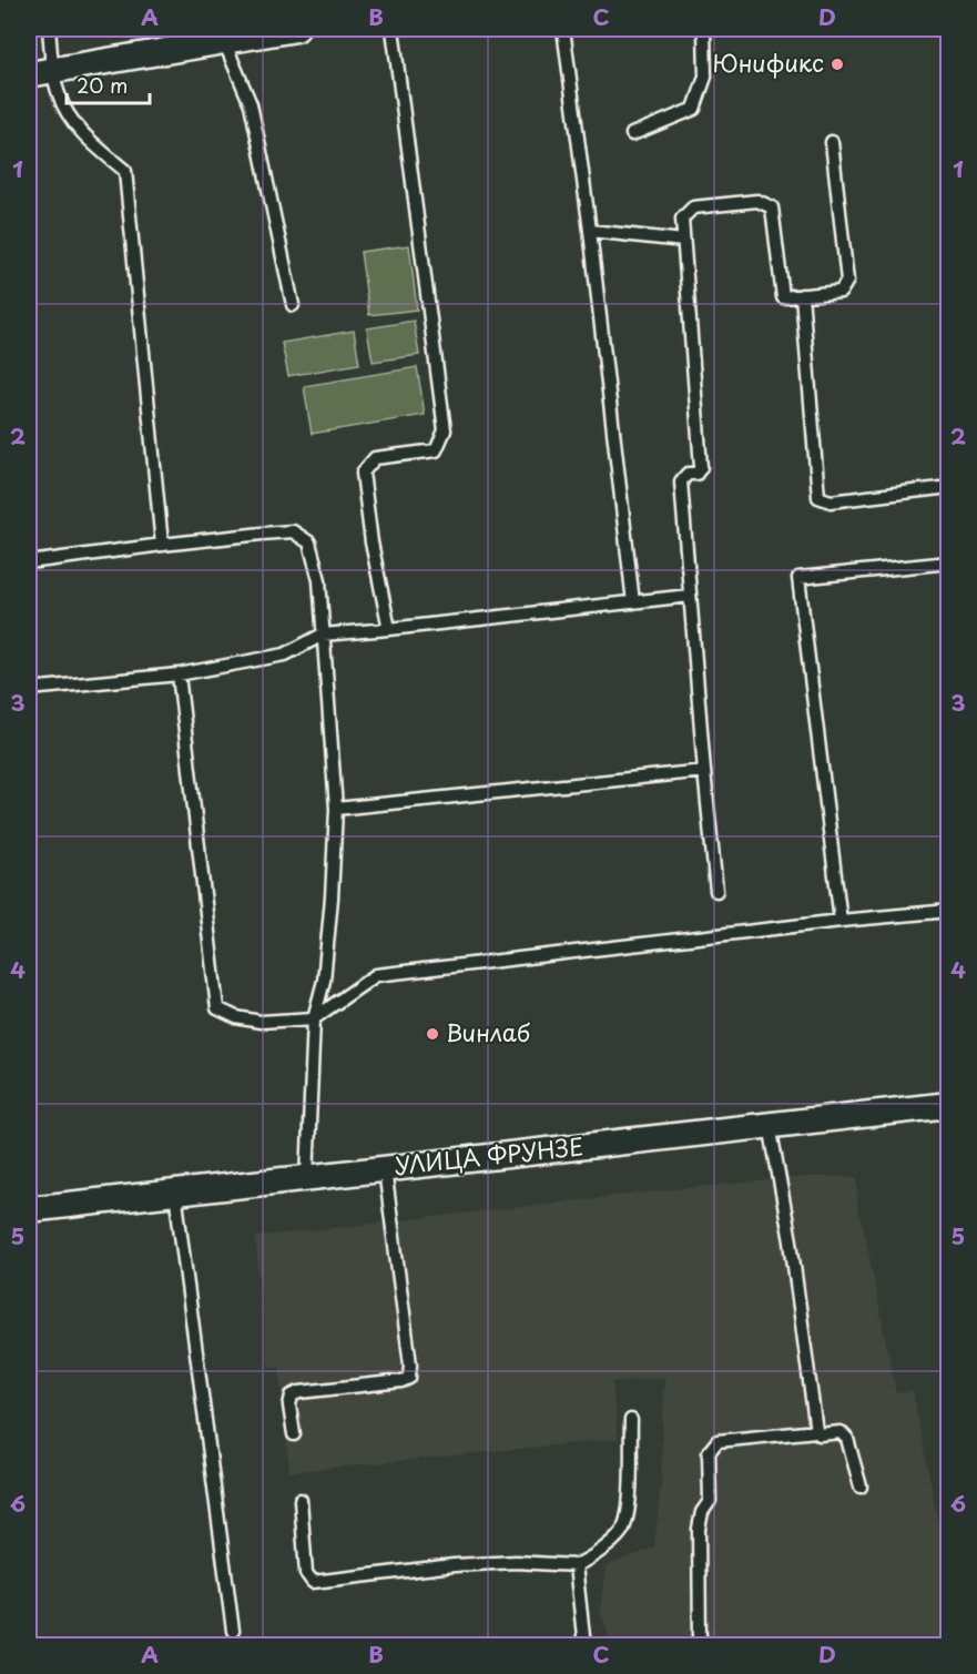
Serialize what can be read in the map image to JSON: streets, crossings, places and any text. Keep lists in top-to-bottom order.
{
  "streets": {
    "street": ["УЛИЦА ФРУНЗЕ"]
  },
  "places": ["Юнификс", "Винлаб"],
  "scale_bar": "20 m",
  "grid": {
    "columns": [
      "A",
      "B",
      "C",
      "D"
    ],
    "rows": [
      "1",
      "2",
      "3",
      "4",
      "5",
      "6"
    ]
  }
}
